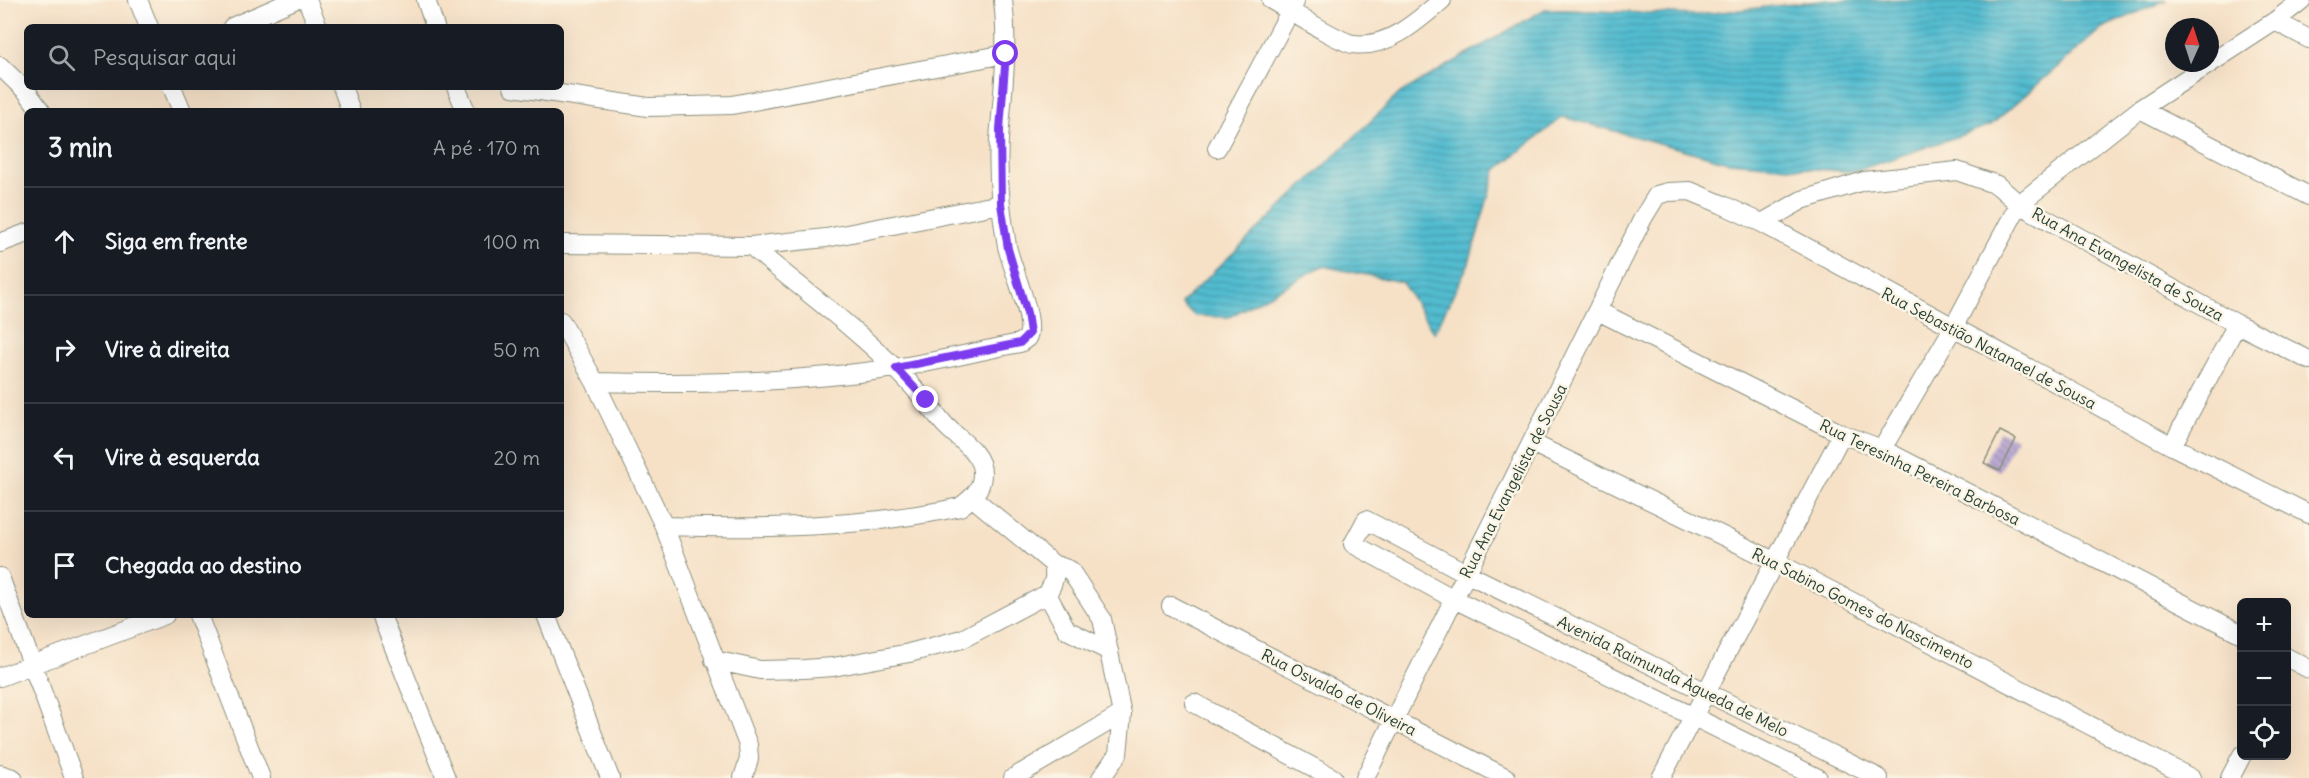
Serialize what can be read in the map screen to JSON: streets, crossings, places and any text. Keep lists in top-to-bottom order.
{
  "streets": {
    "street": [
      "Rua Ana Evangelista de Souza",
      "Rua Sebastião Natanael de Sousa",
      "Rua Teresinha Pereira Barbosa",
      "Rua Ana Evangelista de Sousa",
      "Rua Sabino Gomes do Nascimento",
      "Avenida Raimunda Àgueda de Melo",
      "Rua Osvaldo de Oliveira"
    ]
  },
  "crossings": [
    ["Rua Ana Evangelista de Souza", "Rua Sebastião Natanael de Sousa"],
    ["Rua Ana Evangelista de Souza", "Rua Teresinha Pereira Barbosa"],
    ["Rua Sebastião Natanael de Sousa", "Rua Ana Evangelista de Sousa"],
    ["Rua Teresinha Pereira Barbosa", "Rua Ana Evangelista de Sousa"],
    ["Rua Ana Evangelista de Sousa", "Rua Sabino Gomes do Nascimento"],
    ["Rua Ana Evangelista de Sousa", "Avenida Raimunda Àgueda de Melo"],
    ["Rua Ana Evangelista de Sousa", "Rua Osvaldo de Oliveira"]
  ],
  "north": "top",
  "page": {
    "search": "Pesquisar aqui",
    "heading": ["3 min", "A pé · 170 m"],
    "list": [
      ["Siga em frente", "100 m"],
      ["Vire à direita", "50 m"],
      ["Vire à esquerda", "20 m"],
      "Chegada ao destino"
    ],
    "map_buttons": ["+", "−"]
  }
}
